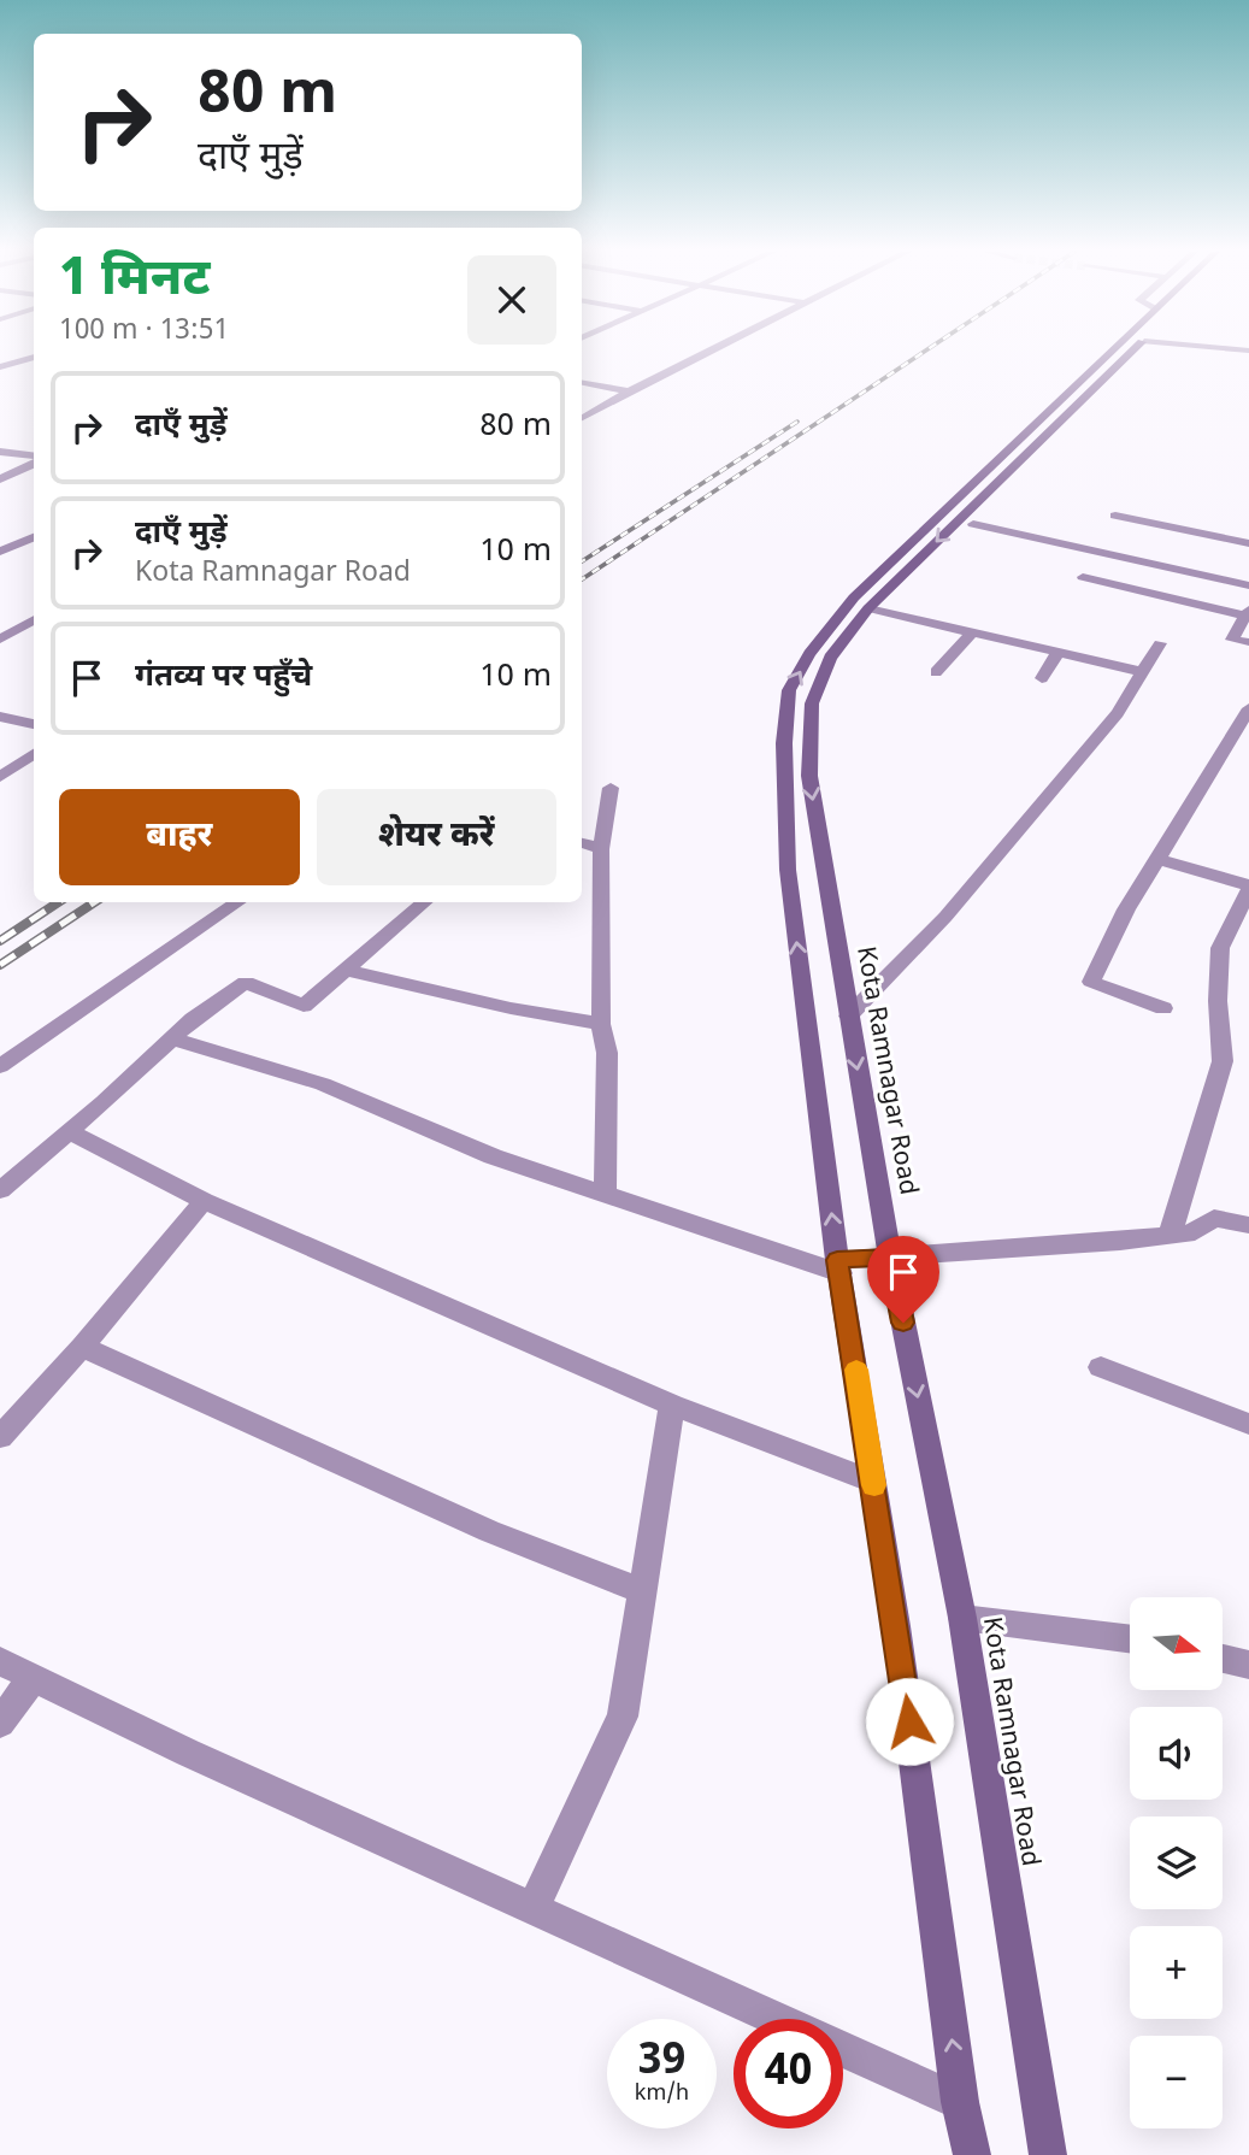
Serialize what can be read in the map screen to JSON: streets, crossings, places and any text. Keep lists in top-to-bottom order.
{
  "streets": {
    "street": ["Kota Ramnagar Road"]
  },
  "one_way": ["Kota Ramnagar Road"],
  "north": "right",
  "page": {
    "turn": ["80 m", "दाएँ मुड़ें"],
    "heading": ["1 मिनट", "100 m · 13:51"],
    "list": [
      {
        "name": "दाएँ मुड़ें",
        "value": "80 m"
      },
      {
        "name": "दाएँ मुड़ें",
        "note": "Kota Ramnagar Road",
        "value": "10 m"
      },
      {
        "name": "गंतव्य पर पहुँचे",
        "value": "10 m"
      }
    ],
    "buttons": ["बाहर", "शेयर करें"],
    "map_buttons": ["+", "−"],
    "speed": "39 km/h",
    "limit": "40"
  }
}
